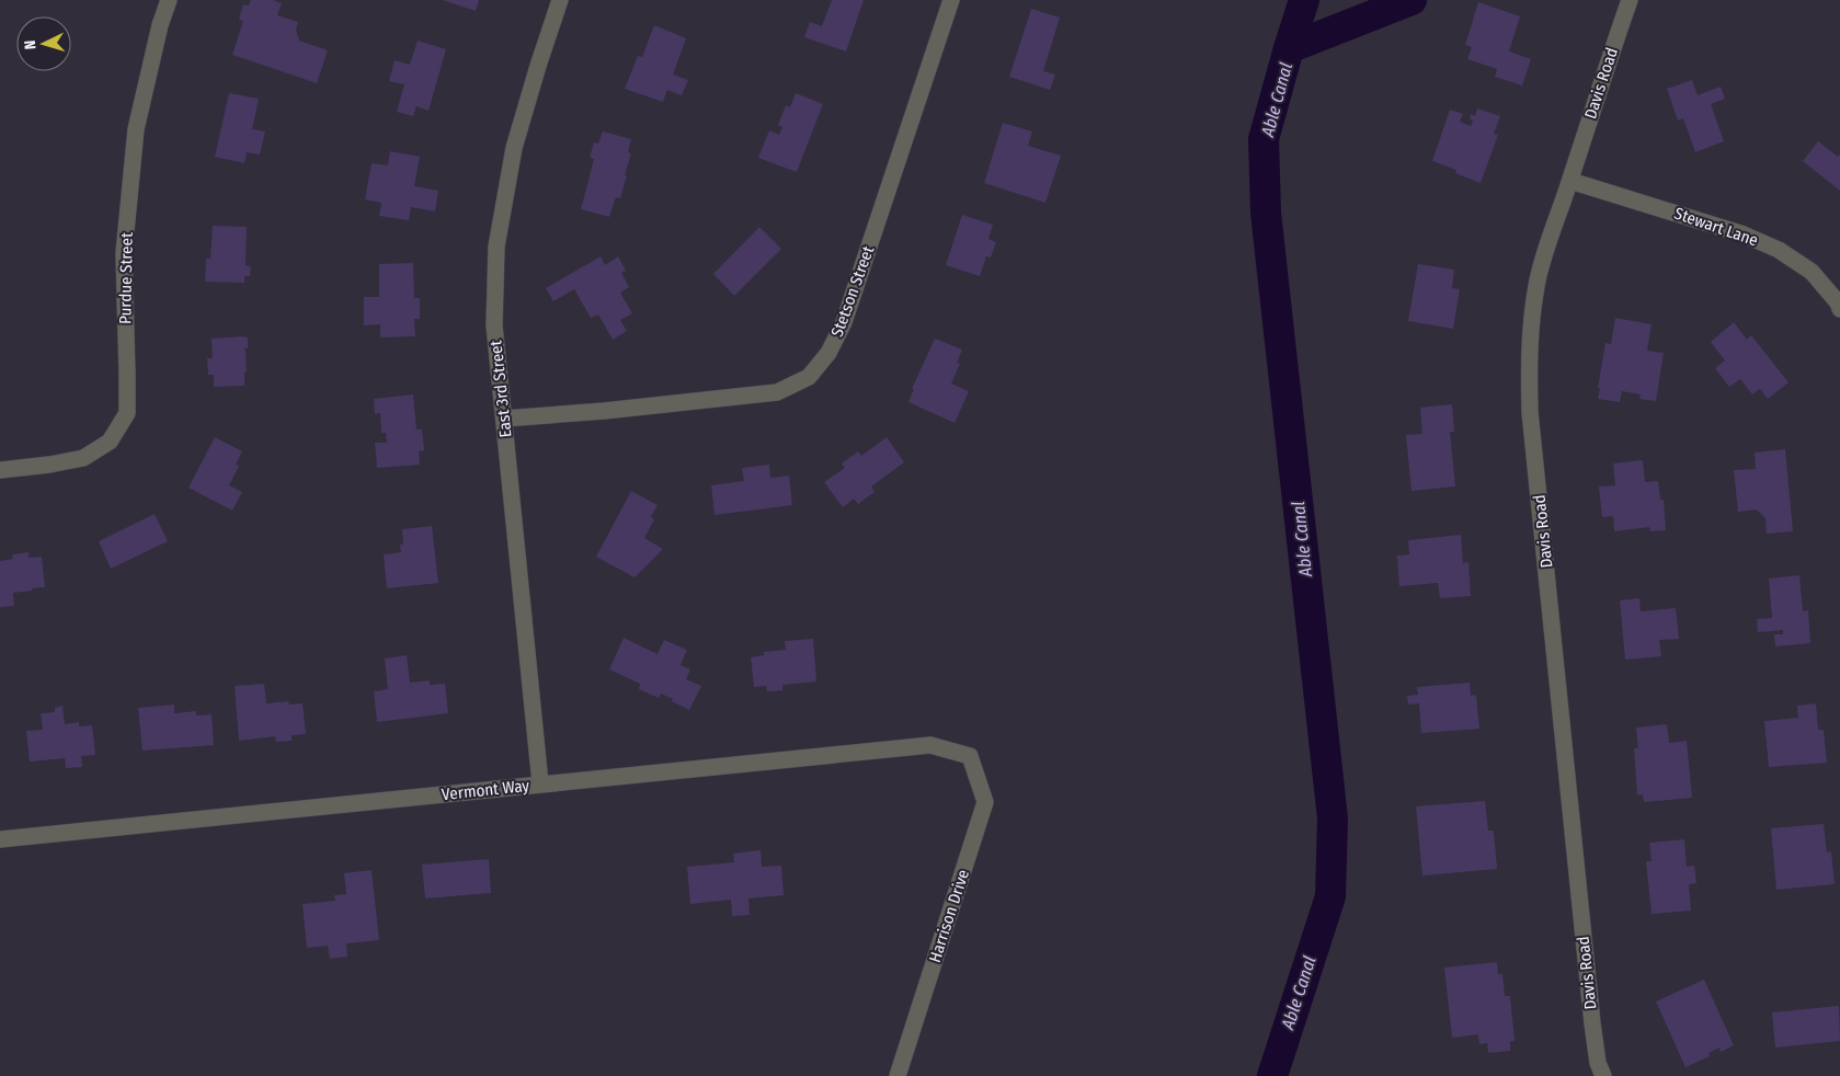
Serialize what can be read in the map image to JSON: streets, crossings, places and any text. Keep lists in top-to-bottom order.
{
  "streets": {
    "street": [
      "Davis Road",
      "Stewart Lane",
      "Purdue Street",
      "Stetson Street",
      "East 3rd Street",
      "Vermont Way",
      "Harrison Drive"
    ]
  },
  "crossings": [
    ["Davis Road", "Stewart Lane"],
    ["Stetson Street", "East 3rd Street"],
    ["East 3rd Street", "Vermont Way"],
    ["Vermont Way", "Harrison Drive"]
  ],
  "water": ["Able Canal"],
  "north": "left"
}
